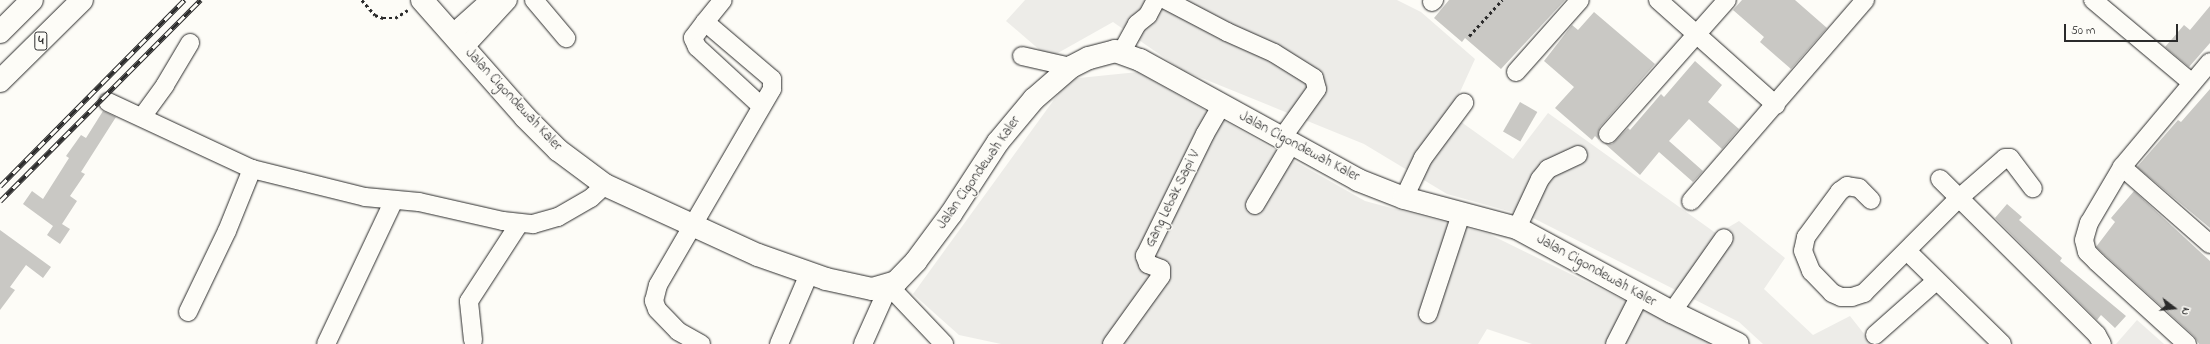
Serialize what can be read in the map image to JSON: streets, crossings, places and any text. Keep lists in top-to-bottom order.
{
  "streets": {
    "main road": ["4", "Jalan Cigondewah Kaler"],
    "street": ["Gang Lebak Sapi V"]
  },
  "crossings": [
    ["Jalan Cigondewah Kaler", "Gang Lebak Sapi V"]
  ],
  "scale_bar": "50 m",
  "north": "right"
}
